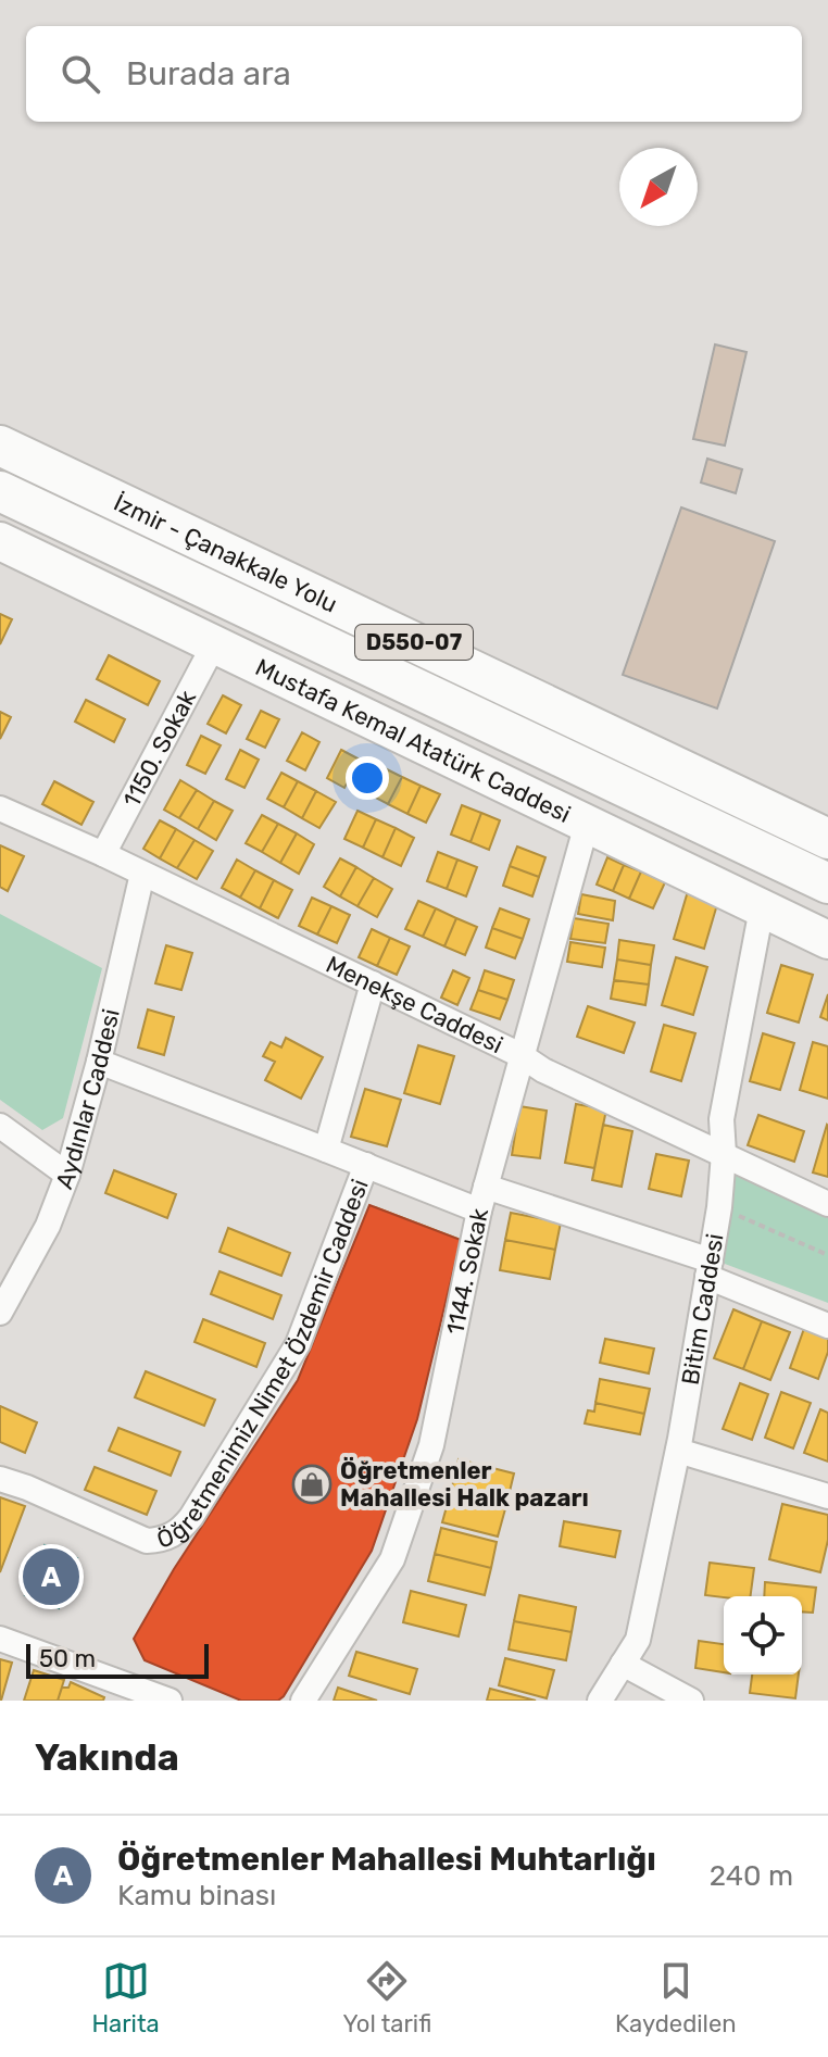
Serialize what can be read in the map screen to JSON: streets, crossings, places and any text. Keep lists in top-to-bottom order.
{
  "streets": {
    "highway": ["İzmir - Çanakkale Yolu", "D550-07"],
    "main road": ["Mustafa Kemal Atatürk Caddesi"],
    "street": [
      "1150. Sokak",
      "Menekşe Caddesi",
      "Aydınlar Caddesi",
      "1144. Sokak",
      "Bitim Caddesi",
      "Öğretmenimiz Nimet Özdemir Caddesi"
    ]
  },
  "crossings": [
    ["Mustafa Kemal Atatürk Caddesi", "1150. Sokak"],
    ["Mustafa Kemal Atatürk Caddesi", "1144. Sokak"],
    ["Mustafa Kemal Atatürk Caddesi", "Bitim Caddesi"],
    ["1150. Sokak", "Menekşe Caddesi"],
    ["Menekşe Caddesi", "Aydınlar Caddesi"],
    ["Menekşe Caddesi", "1144. Sokak"],
    ["Menekşe Caddesi", "Bitim Caddesi"]
  ],
  "places": {
    "shop": ["Öğretmenler Mahallesi Halk pazarı"]
  },
  "scale_bar": "50 m",
  "north": "bottom left",
  "page": {
    "search": "Burada ara",
    "pins": "A",
    "scale": "50 m",
    "heading": "Yakında",
    "list": [
      {
        "mark": "A",
        "name": "Öğretmenler Mahallesi Muhtarlığı",
        "note": "Kamu binası",
        "value": "240 m"
      }
    ],
    "nav": ["Harita", "Yol tarifi", "Kaydedilen"]
  }
}
